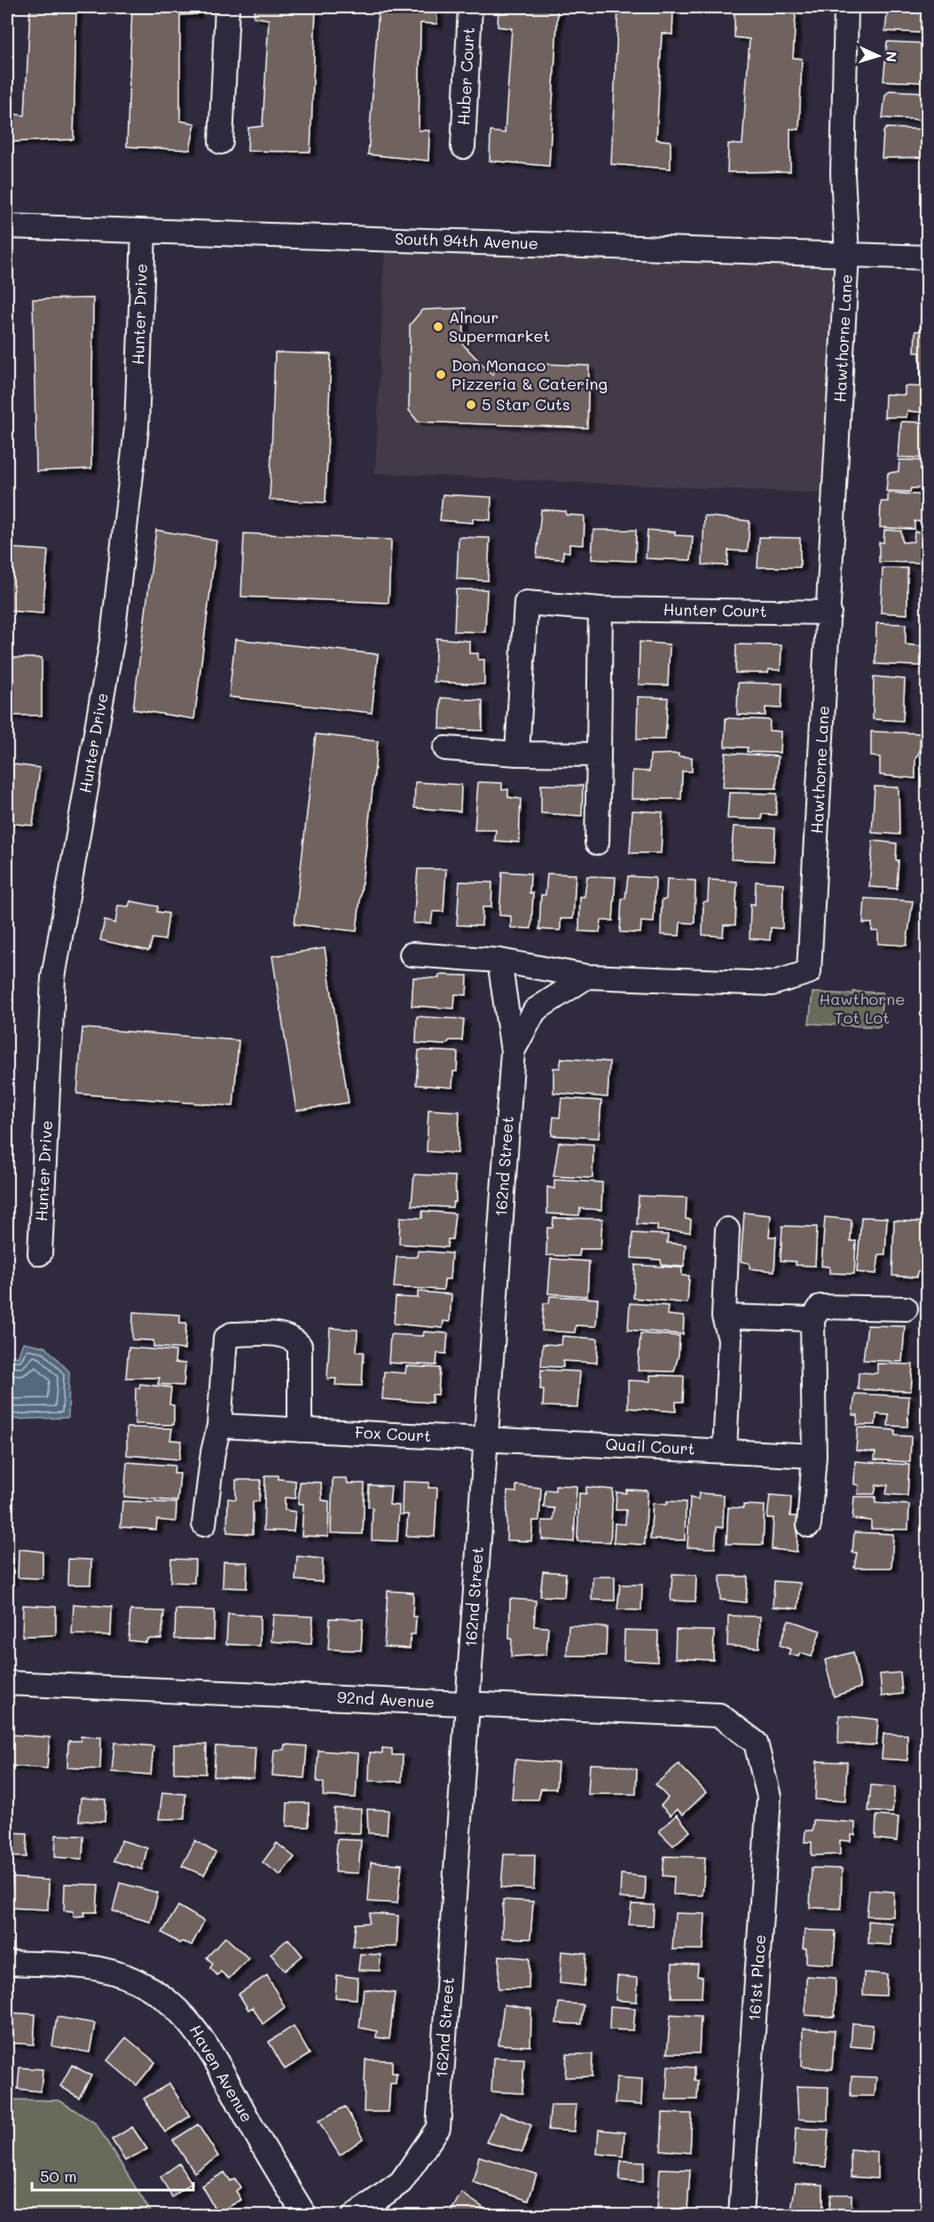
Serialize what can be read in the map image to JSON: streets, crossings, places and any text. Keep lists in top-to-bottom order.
{
  "streets": {
    "street": [
      "Huber Court",
      "South 94th Avenue",
      "Hunter Drive",
      "Hawthorne Lane",
      "Hunter Court",
      "162nd Street",
      "Fox Court",
      "Quail Court",
      "92nd Avenue",
      "161st Place",
      "Haven Avenue"
    ]
  },
  "crossings": [
    ["South 94th Avenue", "Hunter Drive"],
    ["South 94th Avenue", "Hawthorne Lane"],
    ["Hawthorne Lane", "Hunter Court"],
    ["Hawthorne Lane", "162nd Street"],
    ["162nd Street", "Fox Court"],
    ["162nd Street", "Quail Court"],
    ["162nd Street", "92nd Avenue"],
    ["Fox Court", "Quail Court"],
    ["92nd Avenue", "161st Place"]
  ],
  "parks": ["Hawthorne Tot Lot"],
  "places": ["Alnour Supermarket", "Don Monaco Pizzeria & Catering", "5 Star Cuts"],
  "scale_bar": "50 m",
  "north": "right"
}
